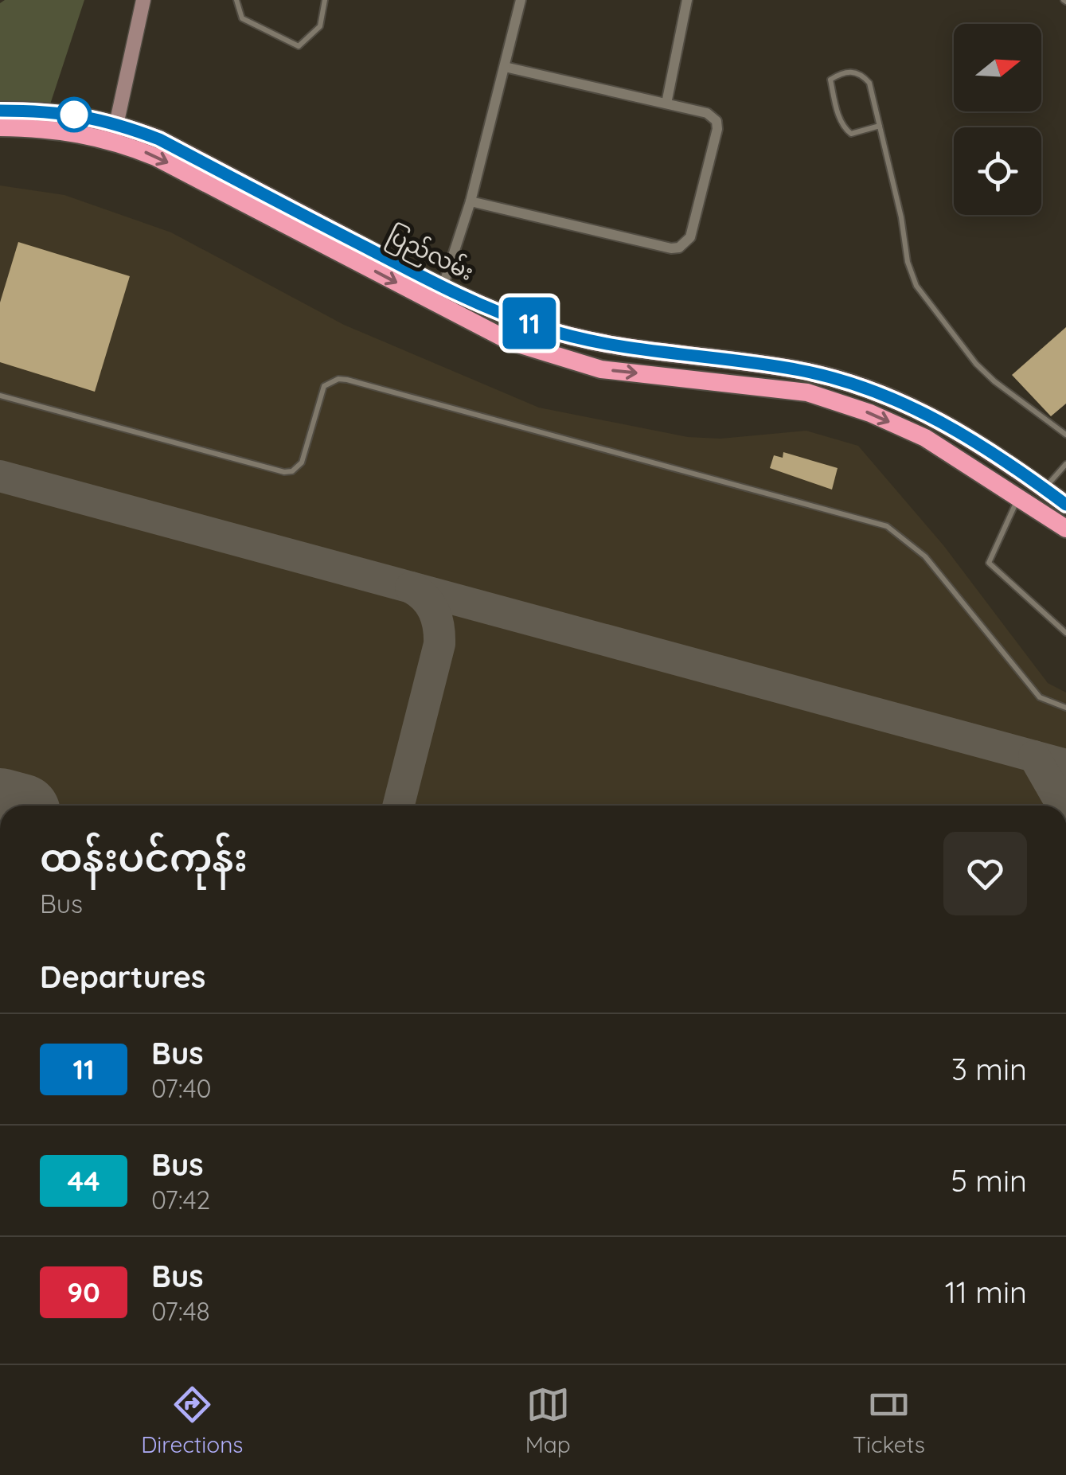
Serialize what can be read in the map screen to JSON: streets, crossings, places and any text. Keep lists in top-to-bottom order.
{
  "streets": {
    "highway": ["ပြည်လမ်း"]
  },
  "lines": ["bus line 11"],
  "north": "right",
  "page": {
    "on_map": "11",
    "heading": [
      ["ထန်းပင်ကုန်း", "Bus"],
      "Departures"
    ],
    "list": [
      {
        "mark": "11",
        "name": "Bus",
        "note": "07:40",
        "value": "3 min"
      },
      {
        "mark": "44",
        "name": "Bus",
        "note": "07:42",
        "value": "5 min"
      },
      {
        "mark": "90",
        "name": "Bus",
        "note": "07:48",
        "value": "11 min"
      }
    ],
    "tabs": ["Directions", "Map", "Tickets"]
  }
}
